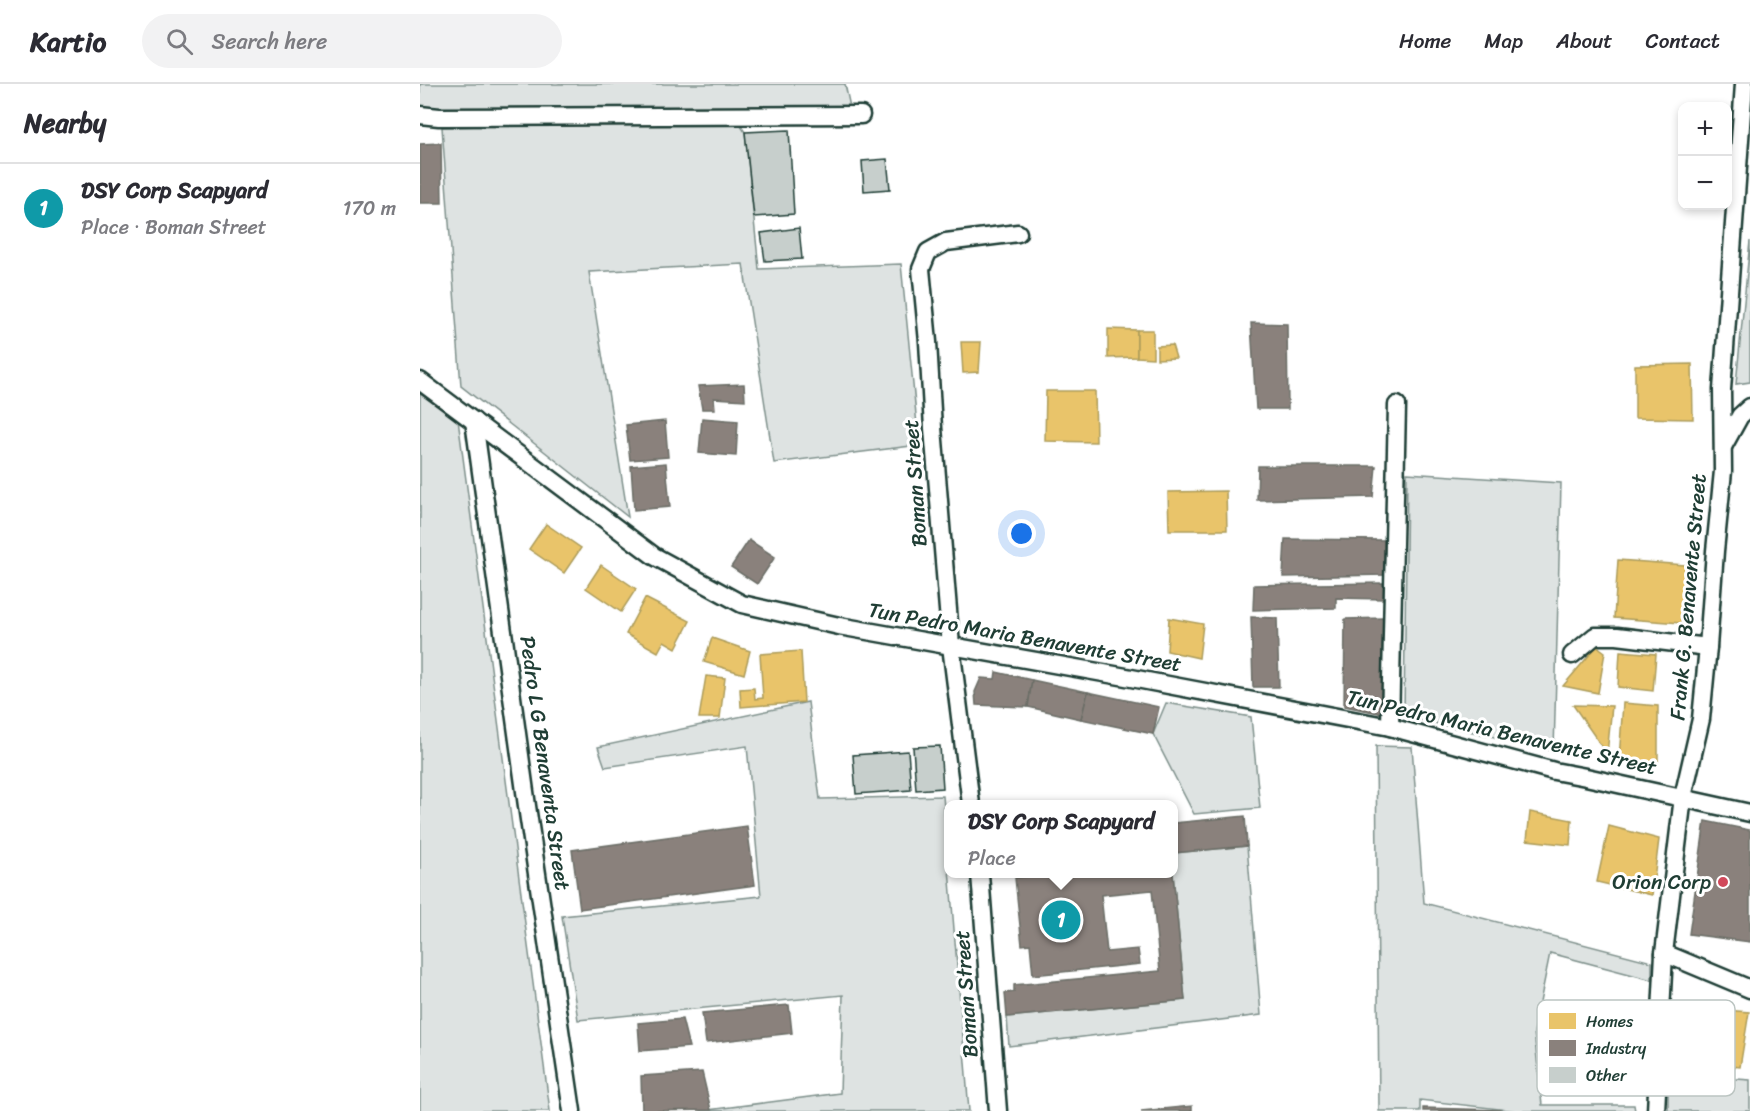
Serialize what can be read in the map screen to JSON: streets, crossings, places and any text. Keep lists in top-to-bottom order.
{
  "streets": {
    "street": [
      "Boman Street",
      "Frank G. Benavente Street",
      "Tun Pedro Maria Benavente Street",
      "Pedro L G Benaventa Street"
    ]
  },
  "crossings": [
    ["Boman Street", "Tun Pedro Maria Benavente Street"],
    ["Frank G. Benavente Street", "Tun Pedro Maria Benavente Street"],
    ["Tun Pedro Maria Benavente Street", "Pedro L G Benaventa Street"]
  ],
  "places": ["Orion Corp"],
  "legend": ["Homes", "Industry", "Other"],
  "page": {
    "header": "Kartio",
    "search": "Search here",
    "nav": [
      "Home",
      "Map",
      "About",
      "Contact"
    ],
    "heading": "Nearby",
    "map_buttons": ["+", "−"],
    "list": [
      {
        "mark": "1",
        "name": "DSY Corp Scapyard",
        "note": "Place · Boman Street",
        "value": "170 m"
      }
    ],
    "popup": ["DSY Corp Scapyard", "Place"],
    "pins": "1"
  }
}
